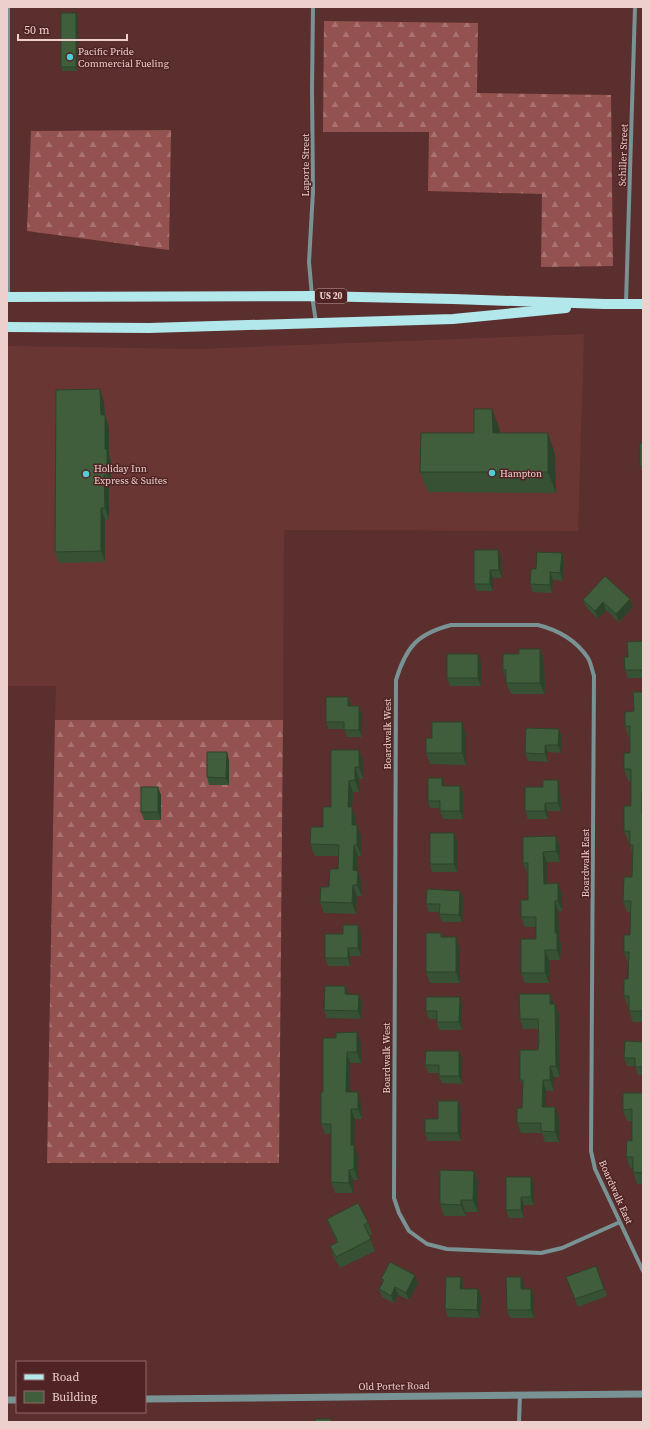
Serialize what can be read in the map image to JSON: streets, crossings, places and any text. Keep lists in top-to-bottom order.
{
  "streets": {
    "main road": ["US 20"],
    "street": [
      "Schiller Street",
      "Laporte Street",
      "Boardwalk West",
      "Boardwalk East",
      "Old Porter Road"
    ]
  },
  "crossings": [
    ["Schiller Street", "US 20"],
    ["Laporte Street", "US 20"],
    ["Boardwalk West", "Boardwalk East"]
  ],
  "places": ["Pacific Pride Commercial Fueling", "Hampton", "Holiday Inn Express & Suites"],
  "legend": ["Road", "Building"],
  "scale_bar": "50 m"
}
